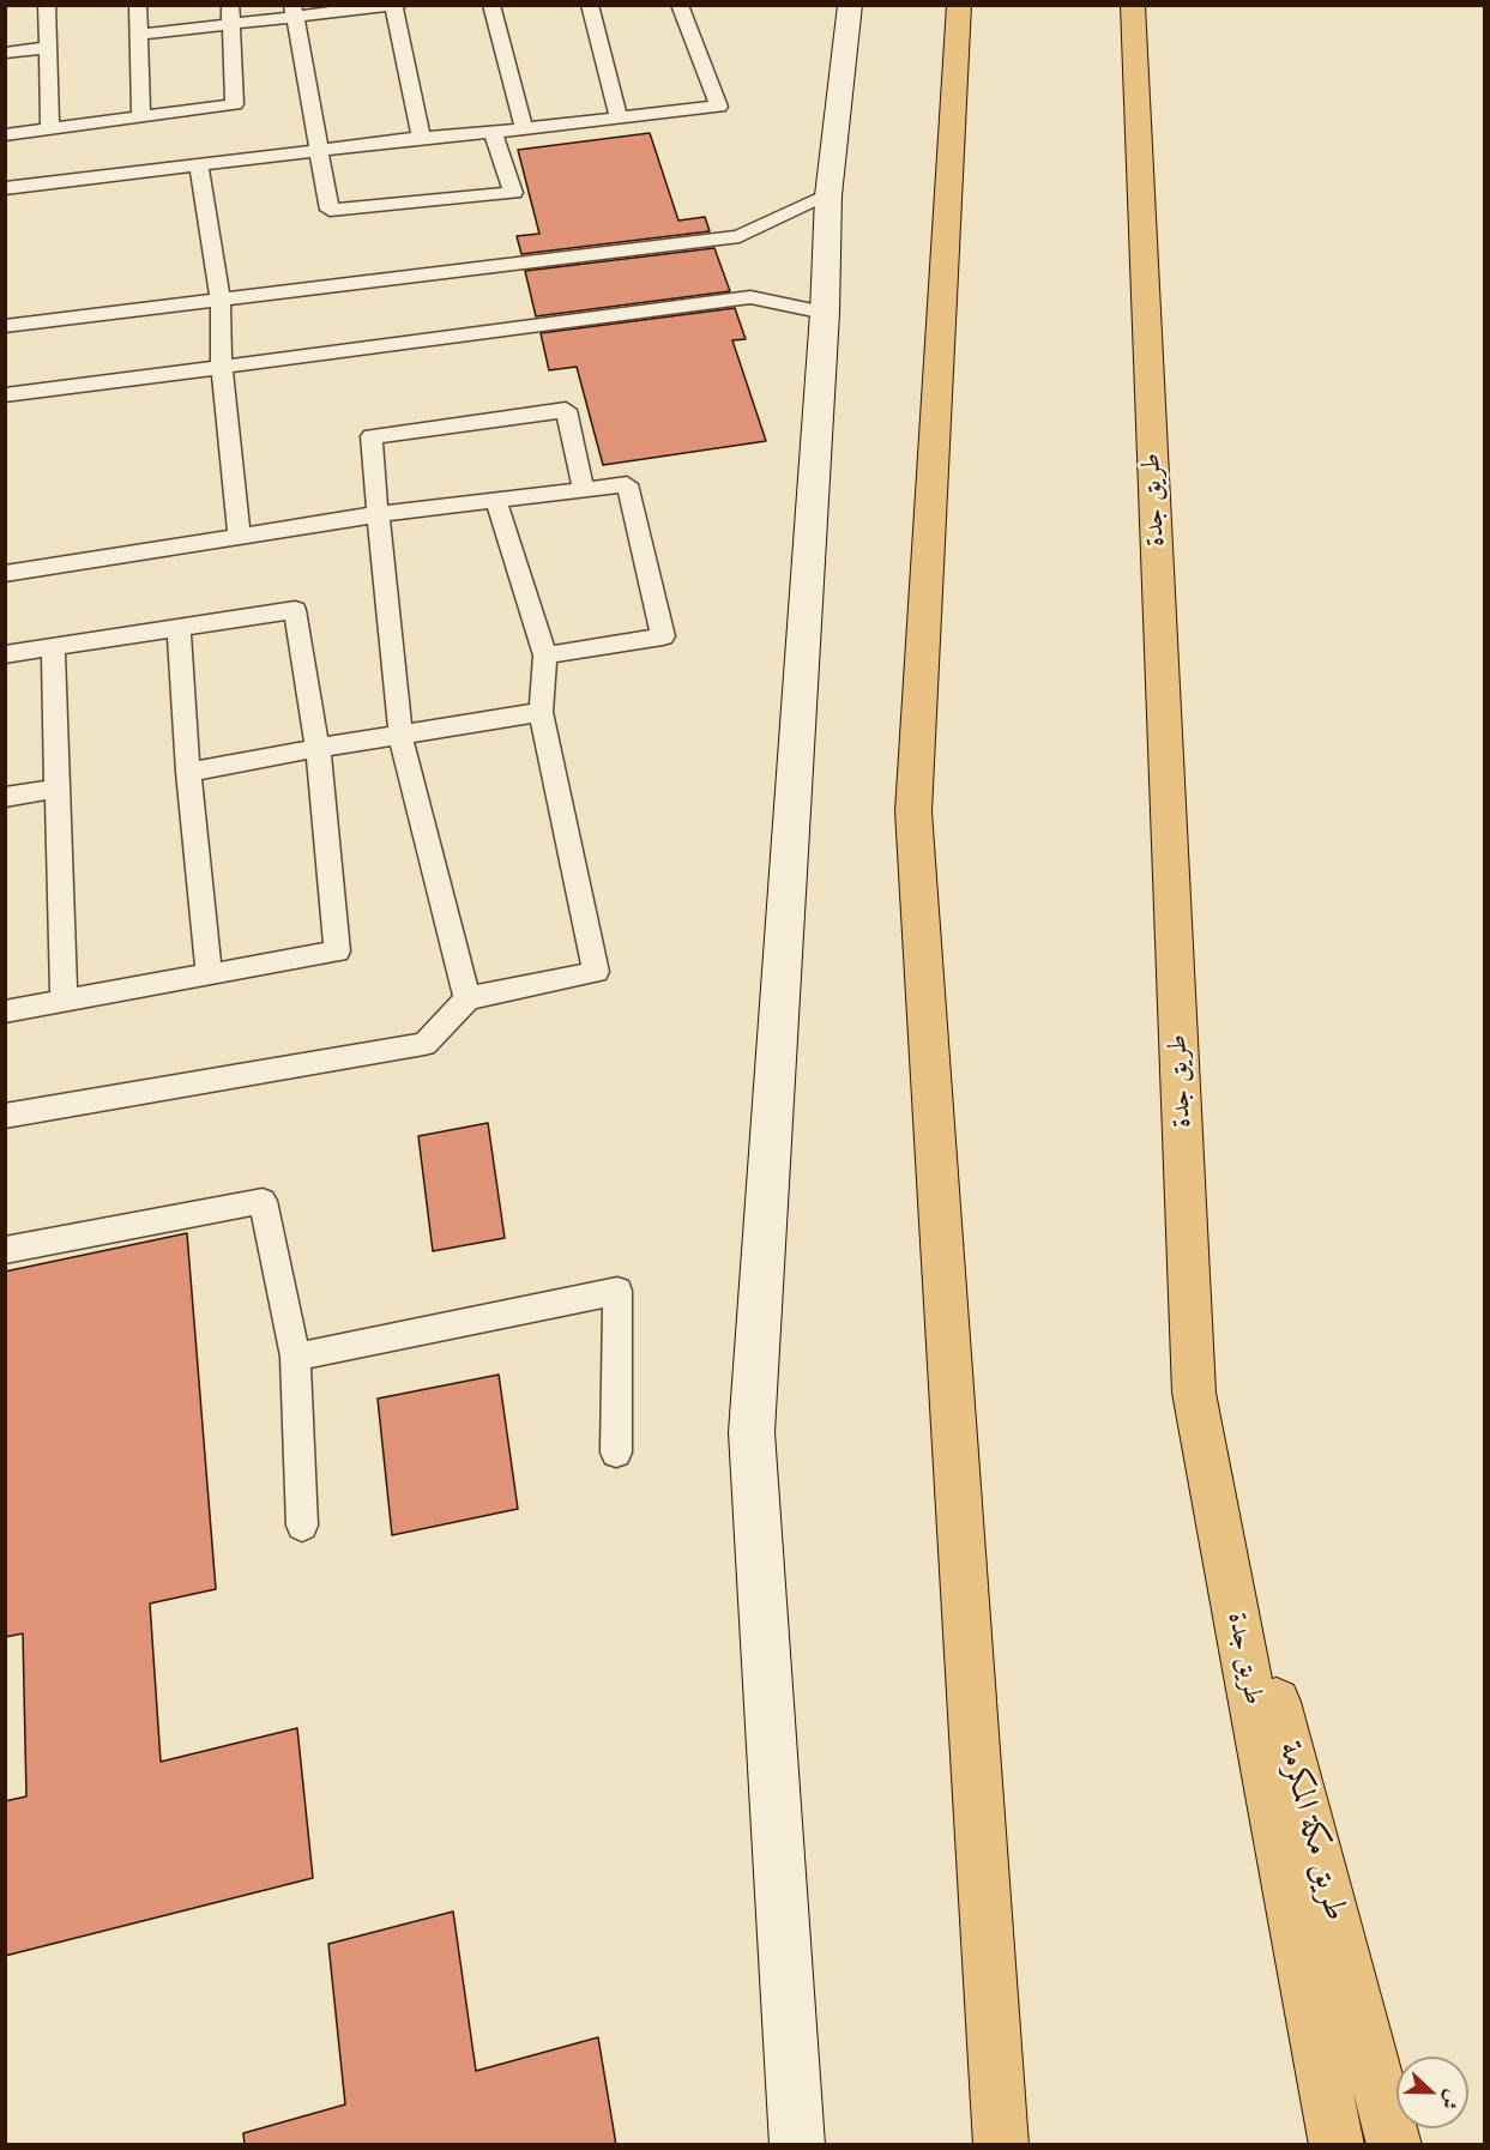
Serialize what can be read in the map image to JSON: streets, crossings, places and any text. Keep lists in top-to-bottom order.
{
  "streets": {
    "highway": ["طريق جدة", "طريق مكة المكرمة"]
  },
  "crossings": [
    ["طريق جدة", "طريق مكة المكرمة"]
  ],
  "north": "right"
}
